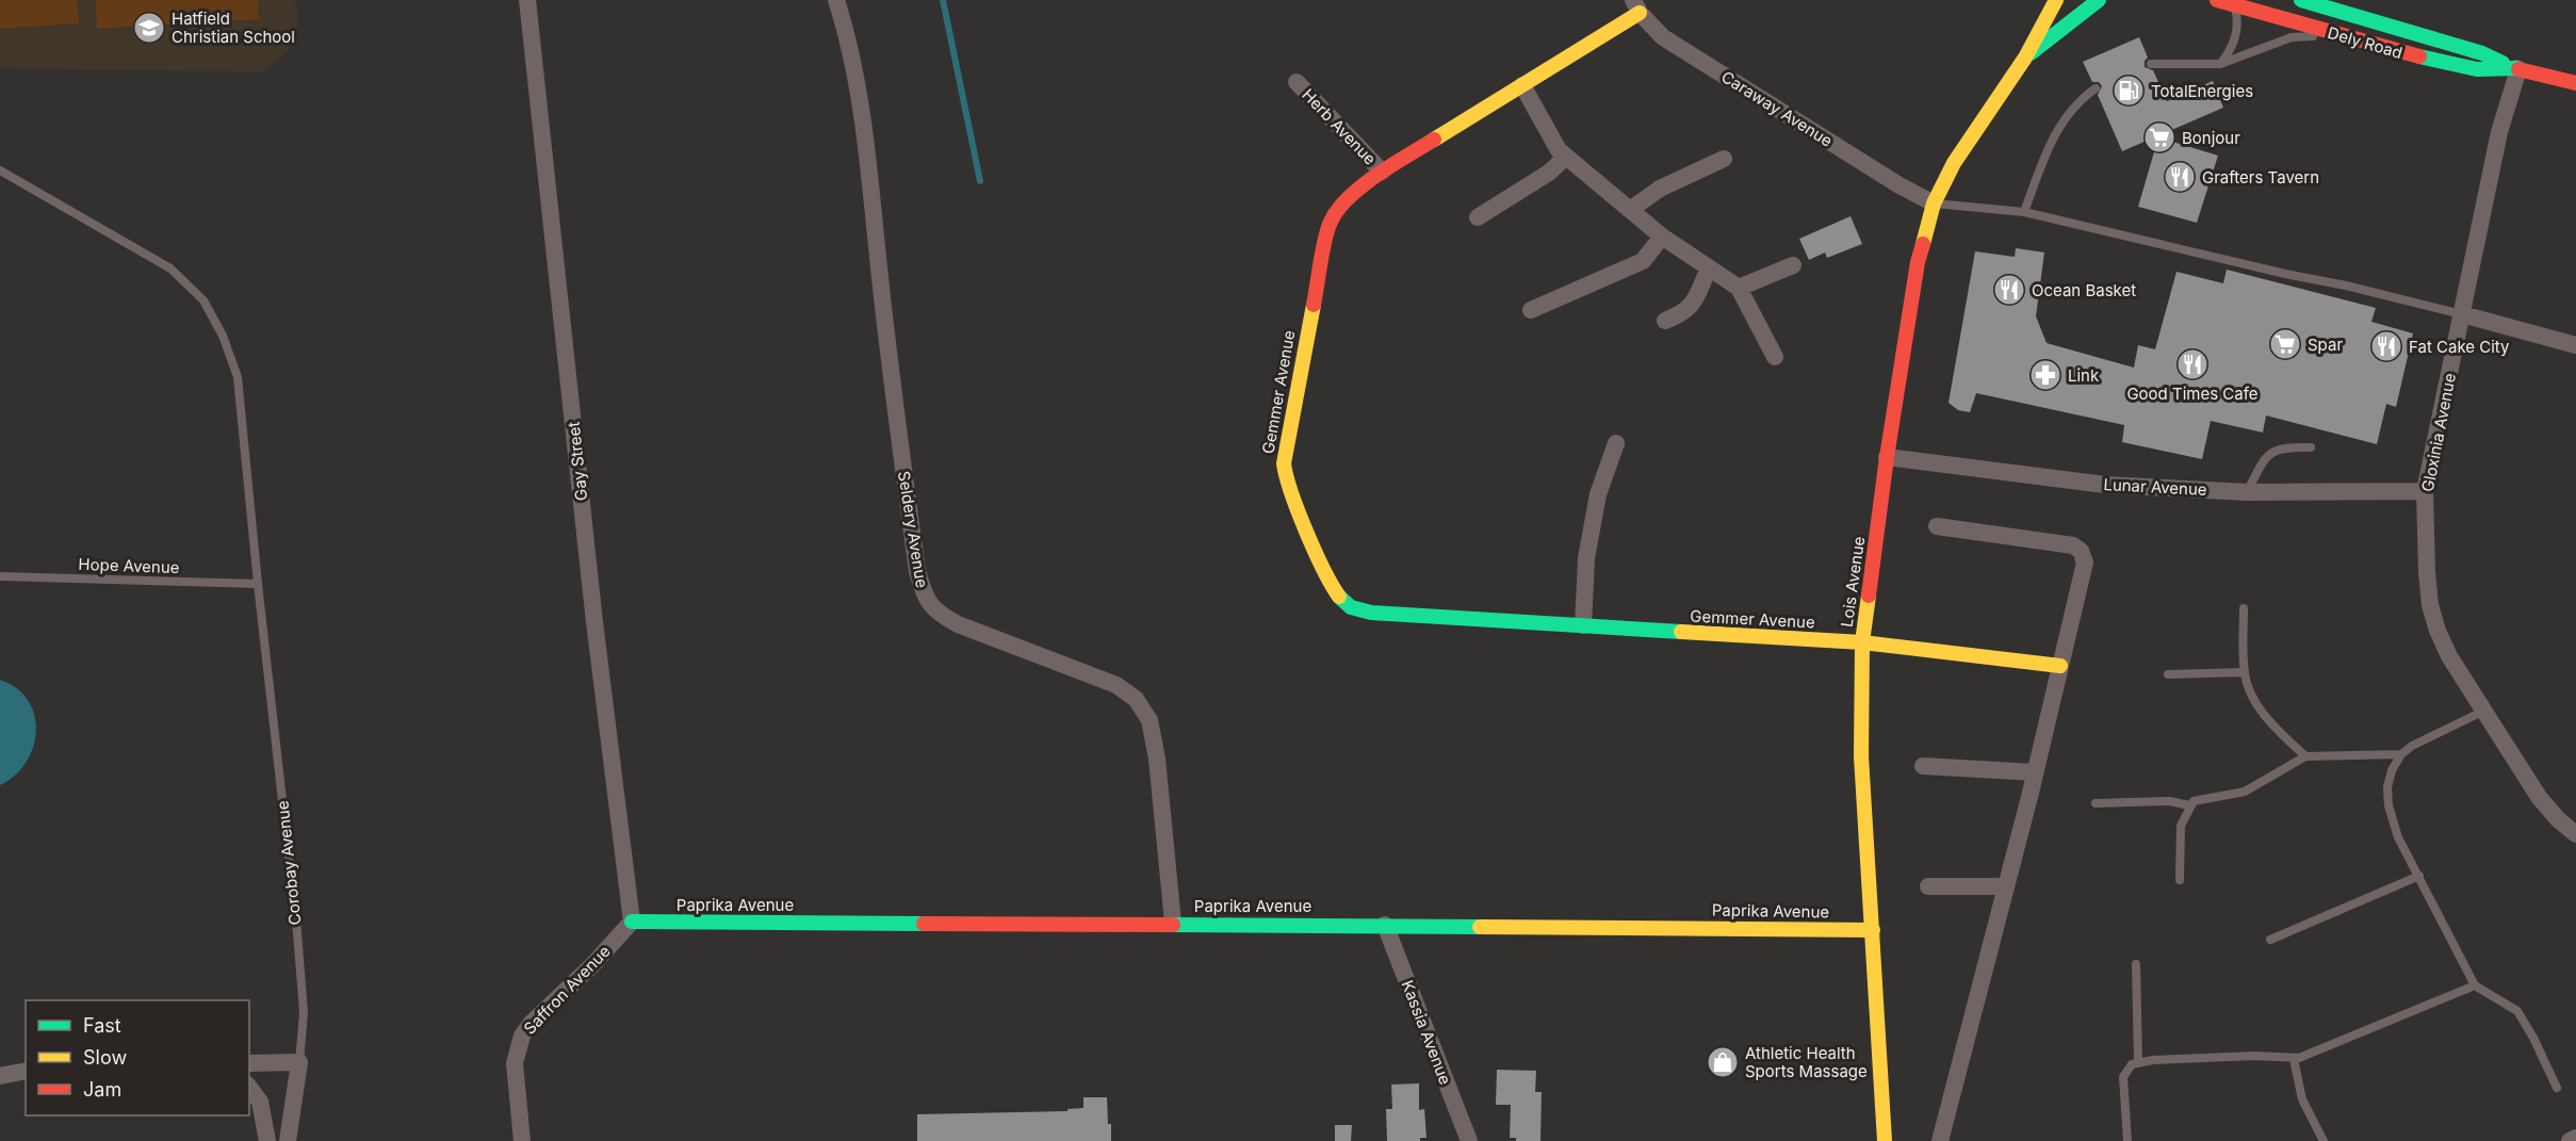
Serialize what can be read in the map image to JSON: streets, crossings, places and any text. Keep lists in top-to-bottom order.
{
  "streets": {
    "street": [
      "Dely Road",
      "Caraway Avenue",
      "Herb Avenue",
      "Gemmer Avenue",
      "Gloxinia Avenue",
      "Gay Street",
      "Lunar Avenue",
      "Seldery Avenue",
      "Lois Avenue",
      "Corobay Avenue",
      "Paprika Avenue",
      "Saffron Avenue",
      "Kassia Avenue"
    ],
    "lane": ["Hope Avenue"]
  },
  "crossings": [
    ["Dely Road", "Gloxinia Avenue"],
    ["Caraway Avenue", "Gemmer Avenue"],
    ["Caraway Avenue", "Lois Avenue"],
    ["Herb Avenue", "Gemmer Avenue"],
    ["Gemmer Avenue", "Lois Avenue"],
    ["Gloxinia Avenue", "Lunar Avenue"],
    ["Gay Street", "Paprika Avenue"],
    ["Gay Street", "Saffron Avenue"],
    ["Lunar Avenue", "Lois Avenue"],
    ["Seldery Avenue", "Paprika Avenue"],
    ["Hope Avenue", "Corobay Avenue"],
    ["Lois Avenue", "Paprika Avenue"],
    ["Paprika Avenue", "Saffron Avenue"],
    ["Paprika Avenue", "Kassia Avenue"]
  ],
  "places": {
    "school or university": ["Hatfield Christian School"],
    "fuel station": ["TotalEnergies"],
    "supermarket": ["Bonjour", "Spar"],
    "restaurant": [
      "Grafters Tavern",
      "Ocean Basket",
      "Fat Cake City",
      "Good Times Cafe"
    ],
    "pharmacy": ["Link"],
    "shop": ["Athletic Health Sports Massage"]
  },
  "legend": ["Fast", "Slow", "Jam"]
}
